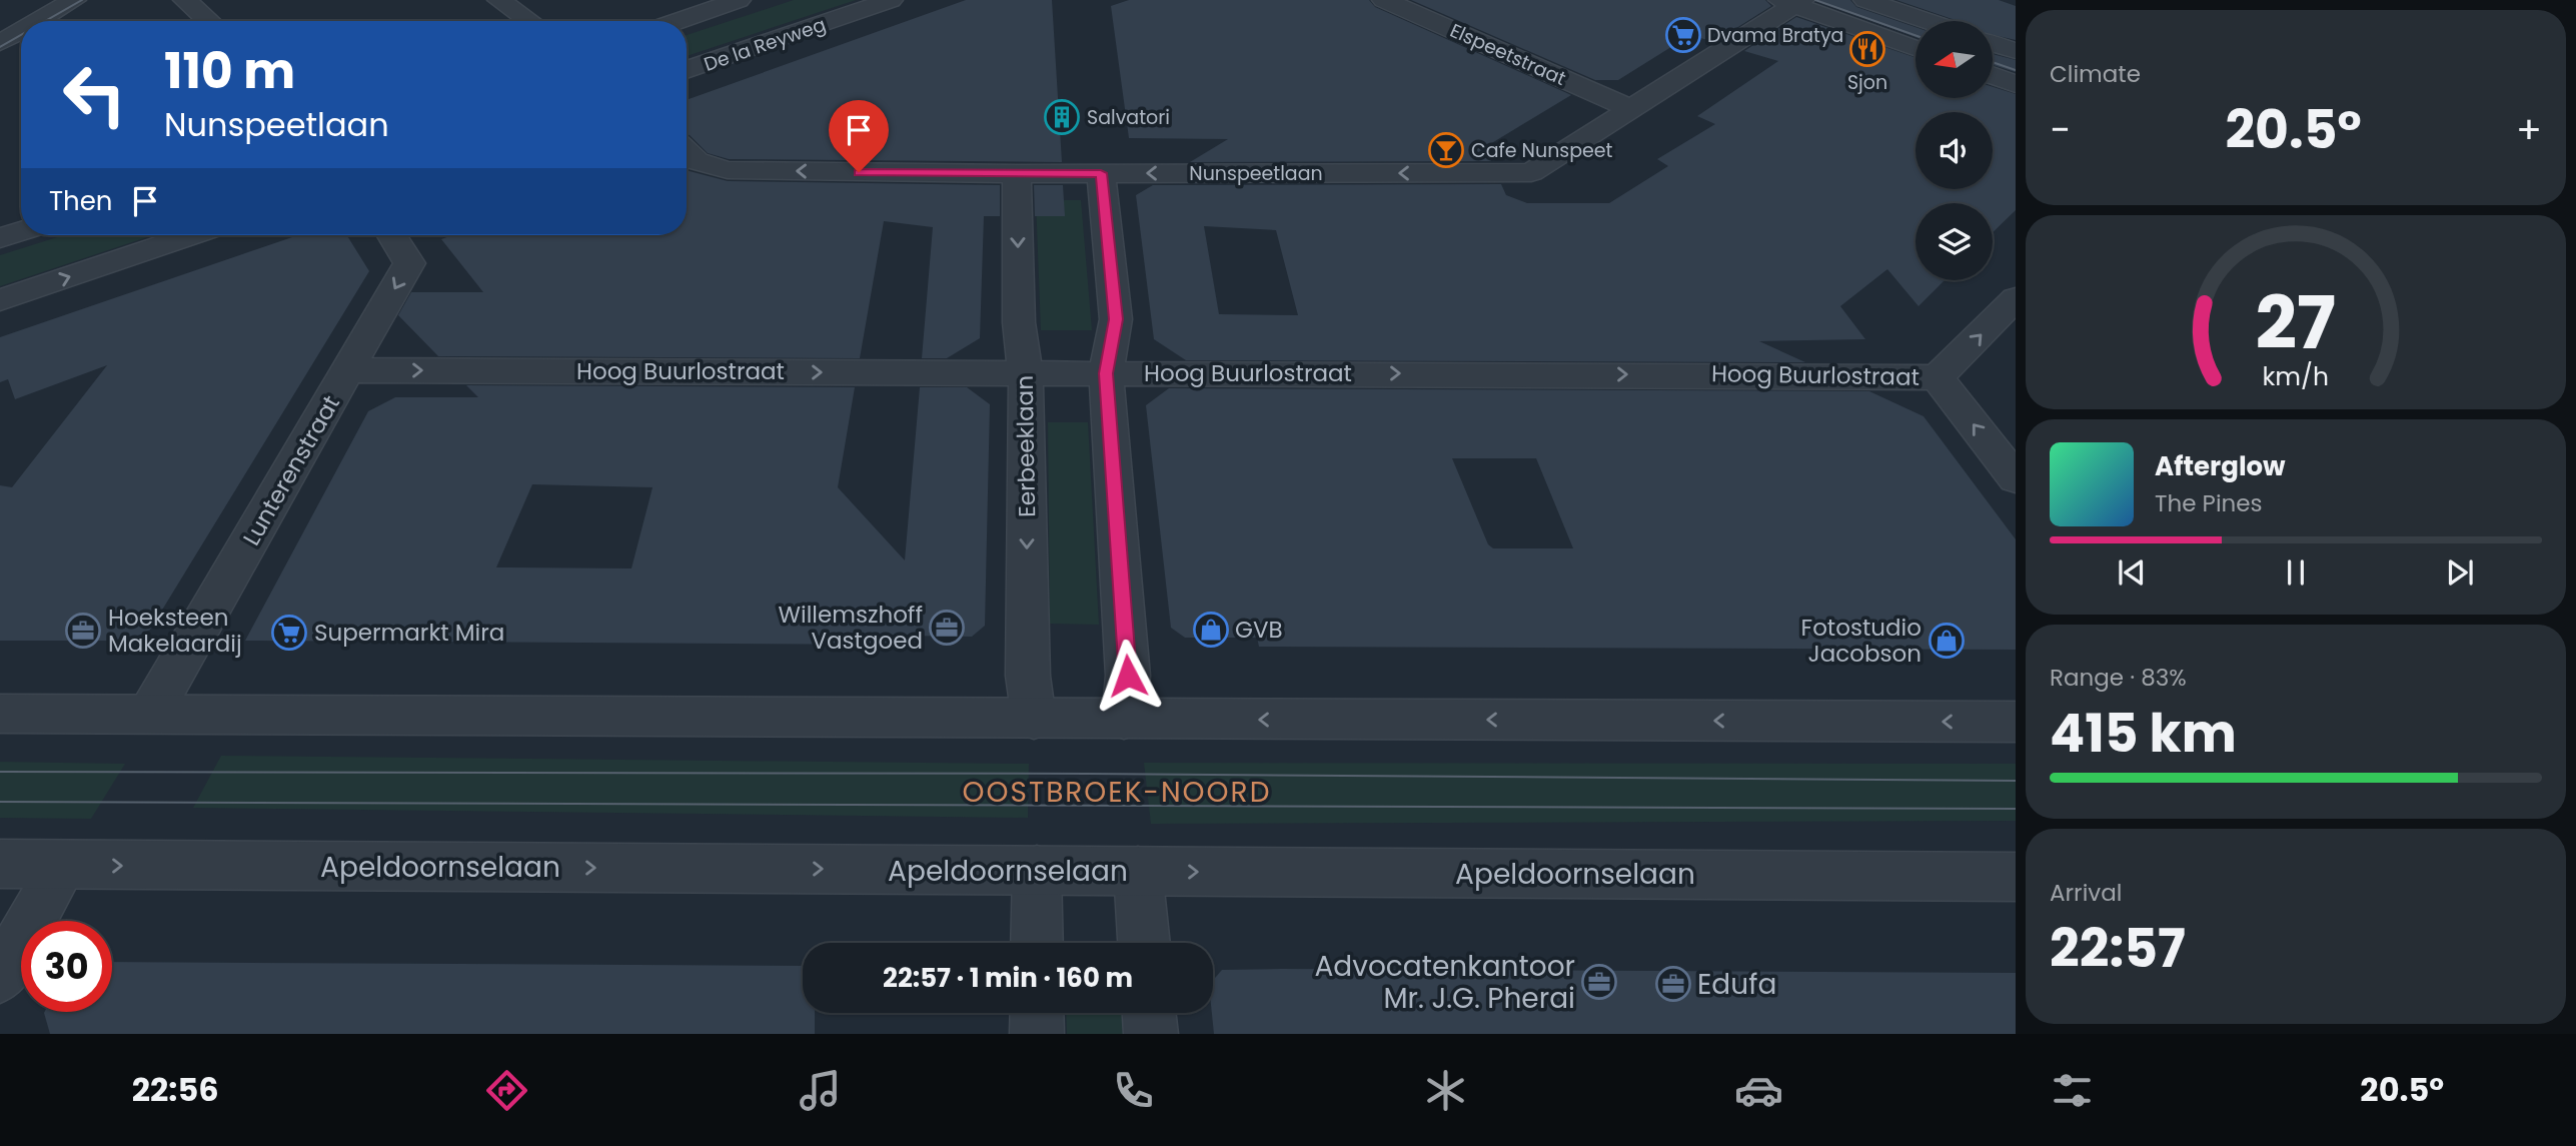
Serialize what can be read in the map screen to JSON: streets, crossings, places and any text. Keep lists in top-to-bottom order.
{
  "streets": {
    "street": [
      "De la Reyweg",
      "Elspeetstraat",
      "Nunspeetlaan",
      "Hoog Buurlostraat",
      "Eerbeeklaan",
      "Lunterenstraat",
      "Apeldoornselaan"
    ]
  },
  "crossings": [
    ["Elspeetstraat", "Nunspeetlaan"],
    ["Nunspeetlaan", "Eerbeeklaan"],
    ["Hoog Buurlostraat", "Eerbeeklaan"],
    ["Hoog Buurlostraat", "Lunterenstraat"]
  ],
  "one_way": ["Nunspeetlaan"],
  "districts": ["OOSTBROEK-NOORD"],
  "places": {
    "supermarket": ["Dvama Bratya", "Supermarkt Mira"],
    "restaurant": ["Sjon"],
    "building": ["Salvatori"],
    "bar": ["Cafe Nunspeet"],
    "office": [
      "Willemszhoff Vastgoed",
      "Hoeksteen Makelaardij",
      "Advocatenkantoor Mr. J.G. Pherai",
      "Edufa"
    ],
    "shop": ["GVB", "Fotostudio Jacobson"]
  },
  "north": "left",
  "page": {
    "tile": [
      "Climate",
      ["Range · 83%", "415 km"],
      ["Arrival", "22:57"]
    ],
    "turn": ["110 m", "Nunspeetlaan"],
    "heat": ["−", "20.5°", "+"],
    "then": "Then",
    "song": ["Afterglow", "The Pines"],
    "limit": "30",
    "trip": "22:57 · 1 min · 160 m",
    "tabs": ["22:56", "20.5°"],
    "gauge": ["27", "km/h"]
  }
}
